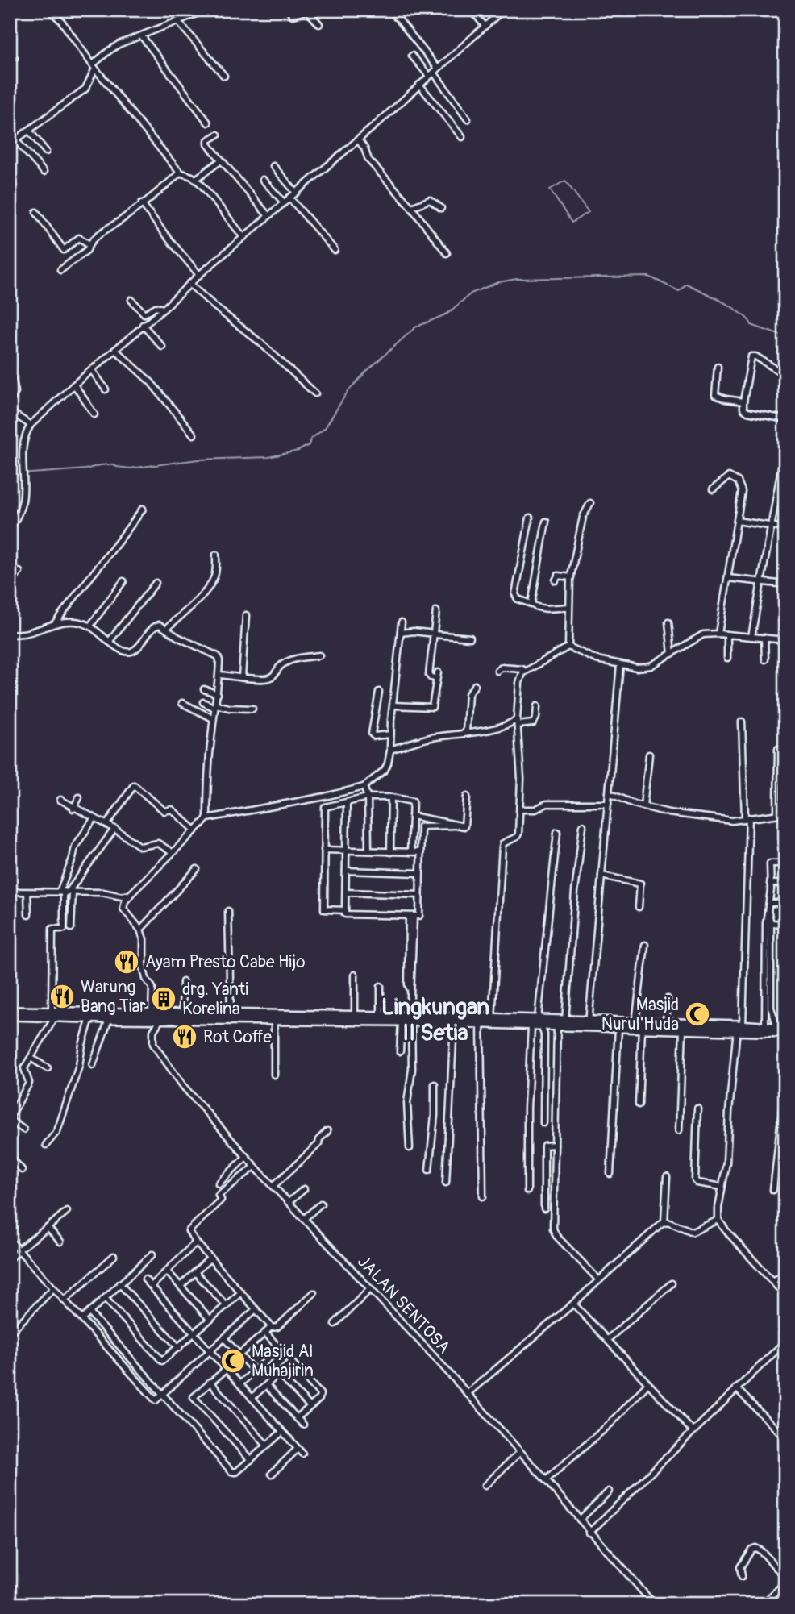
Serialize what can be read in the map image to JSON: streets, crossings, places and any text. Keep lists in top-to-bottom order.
{
  "streets": {
    "street": ["JALAN SENTOSA"]
  },
  "districts": ["Lingkungan II Setia"],
  "places": {
    "restaurant": ["Ayam Presto Cabe Hijo", "Warung Bang Tiar", "Rot Coffe"],
    "building": ["drg. Yanti Korelina"],
    "mosque": ["Masjid Nurul Huda", "Masjid Al Muhajirin"]
  }
}
